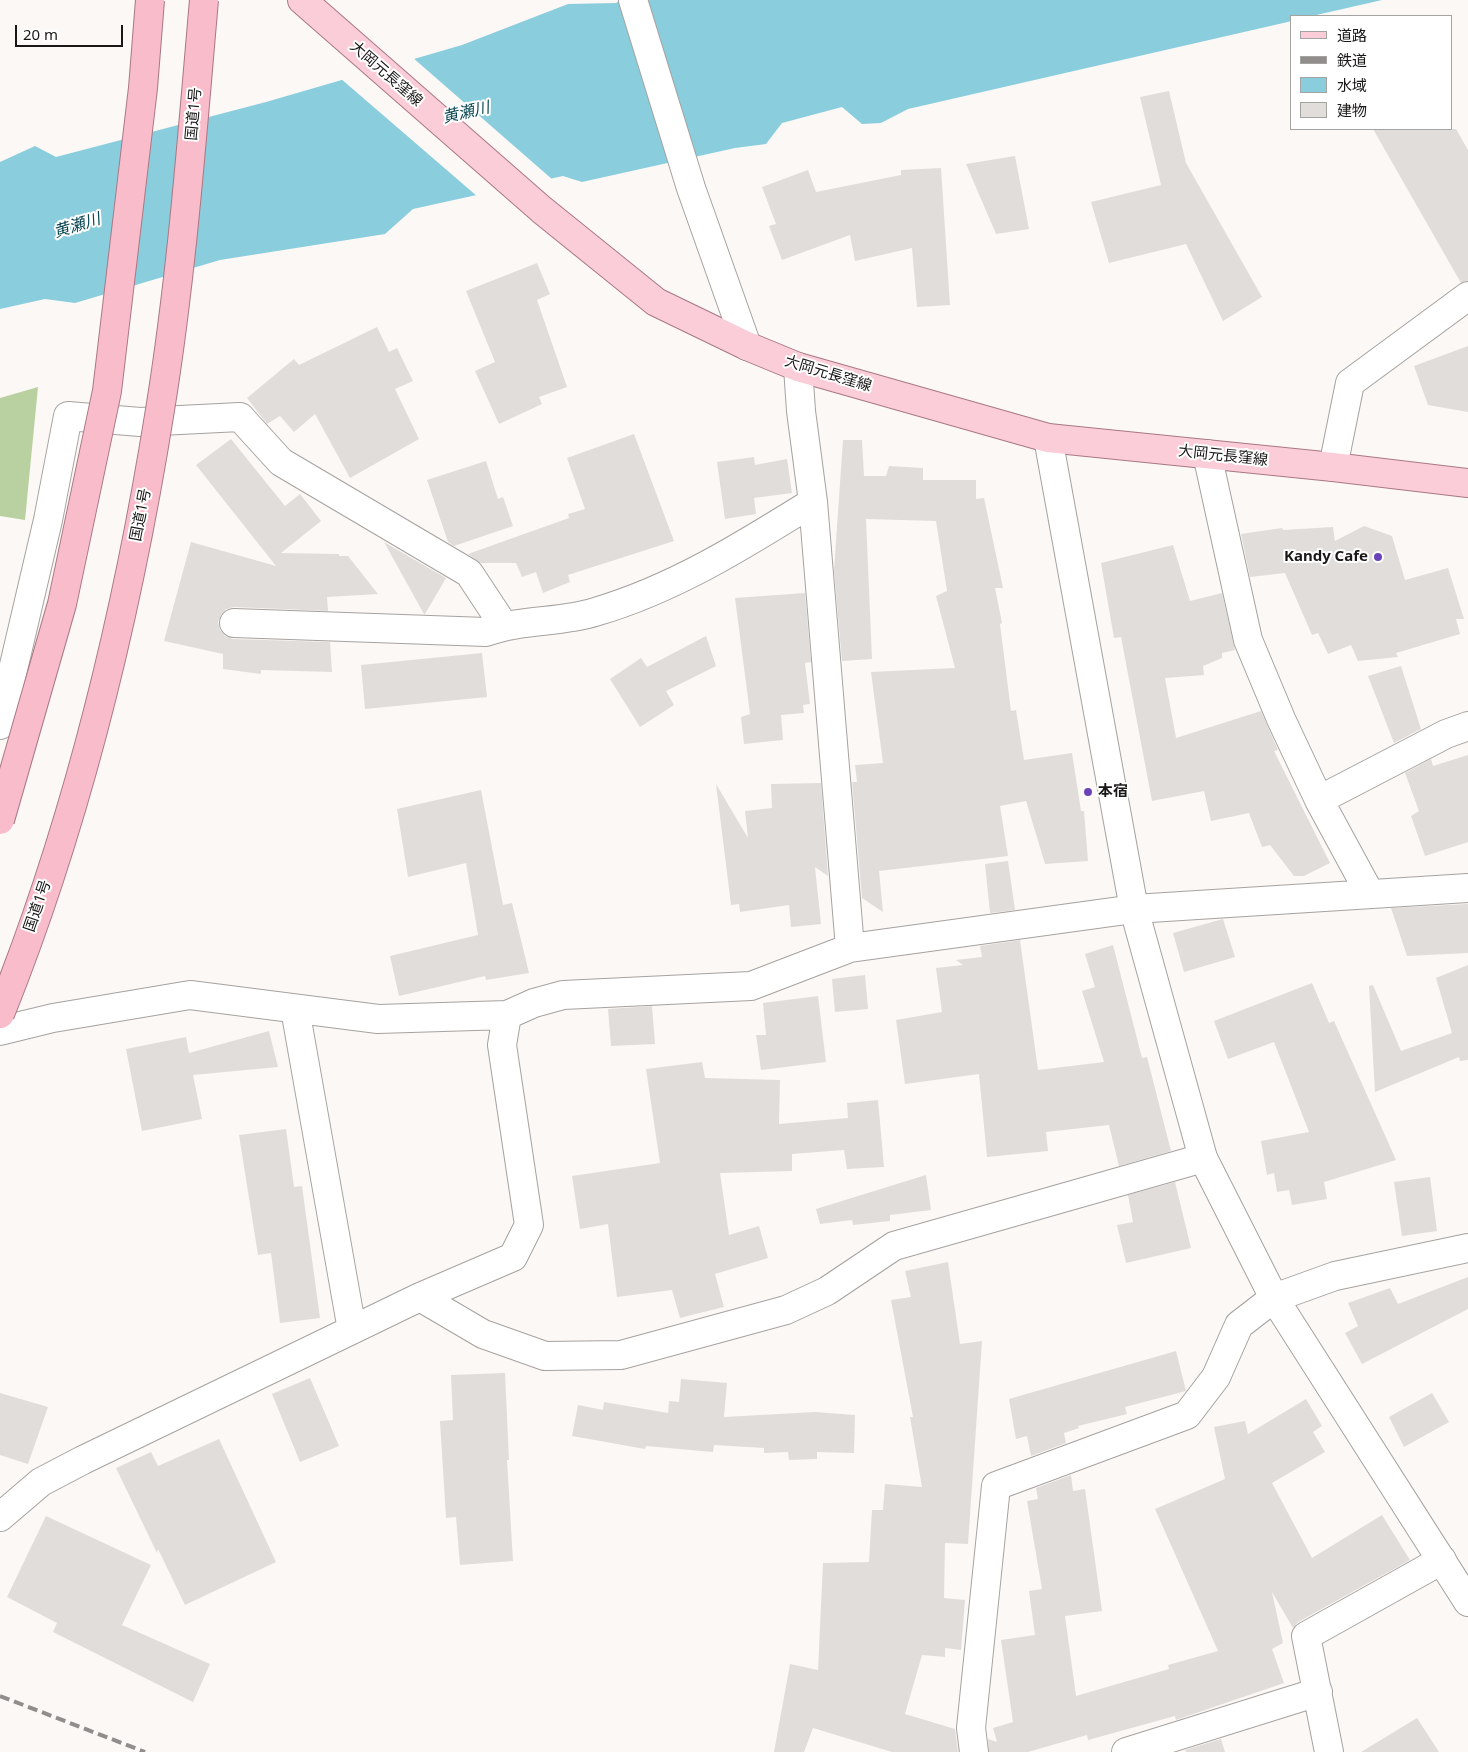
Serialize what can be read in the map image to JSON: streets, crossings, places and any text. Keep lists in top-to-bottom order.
{
  "streets": {
    "highway": ["国道1号"],
    "main road": ["大岡元長窪線"]
  },
  "water": ["黄瀬川"],
  "places": ["Kandy Cafe", "本宿"],
  "legend": [
    "道路",
    "鉄道",
    "水域",
    "建物"
  ],
  "scale_bar": "20 m"
}
